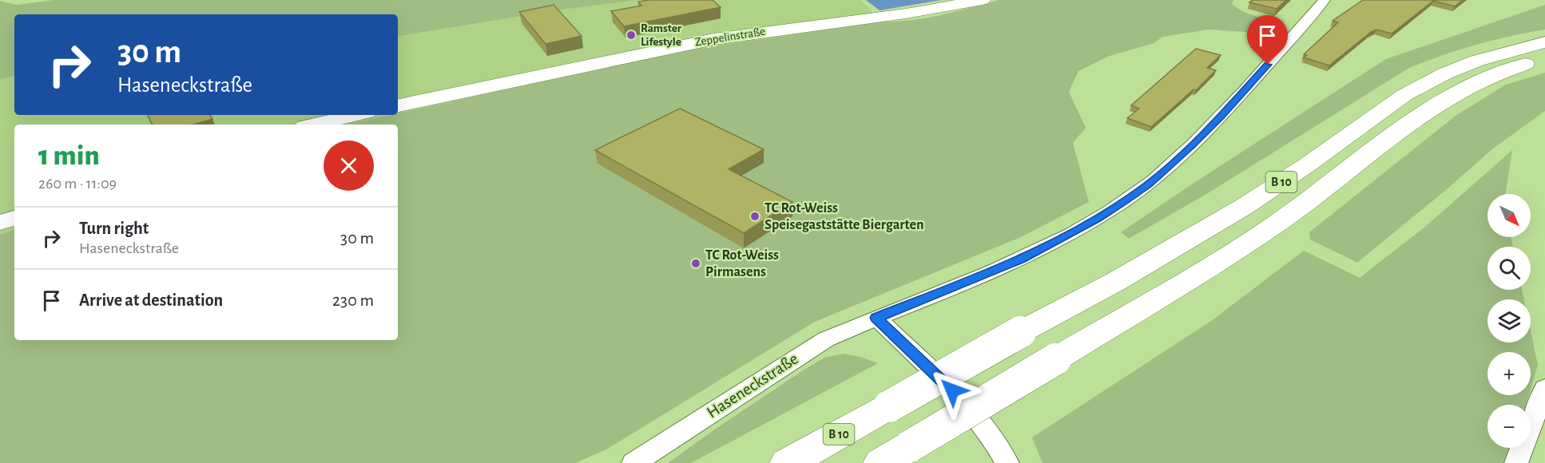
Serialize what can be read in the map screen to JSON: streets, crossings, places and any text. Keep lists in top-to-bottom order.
{
  "streets": {
    "highway": ["B 10"],
    "street": ["Zeppelinstraße", "Haseneckstraße"]
  },
  "places": ["Ramster Lifestyle", "TC Rot-Weiss Speisegaststätte Biergarten", "TC Rot-Weiss Pirmasens"],
  "north": "bottom right",
  "page": {
    "turn": ["30 m", "Haseneckstraße"],
    "heading": ["1 min", "260 m · 11:09"],
    "map_buttons": ["+", "−"],
    "list": [
      {
        "name": "Turn right",
        "note": "Haseneckstraße",
        "value": "30 m"
      },
      {
        "name": "Arrive at destination",
        "value": "230 m"
      }
    ]
  }
}
